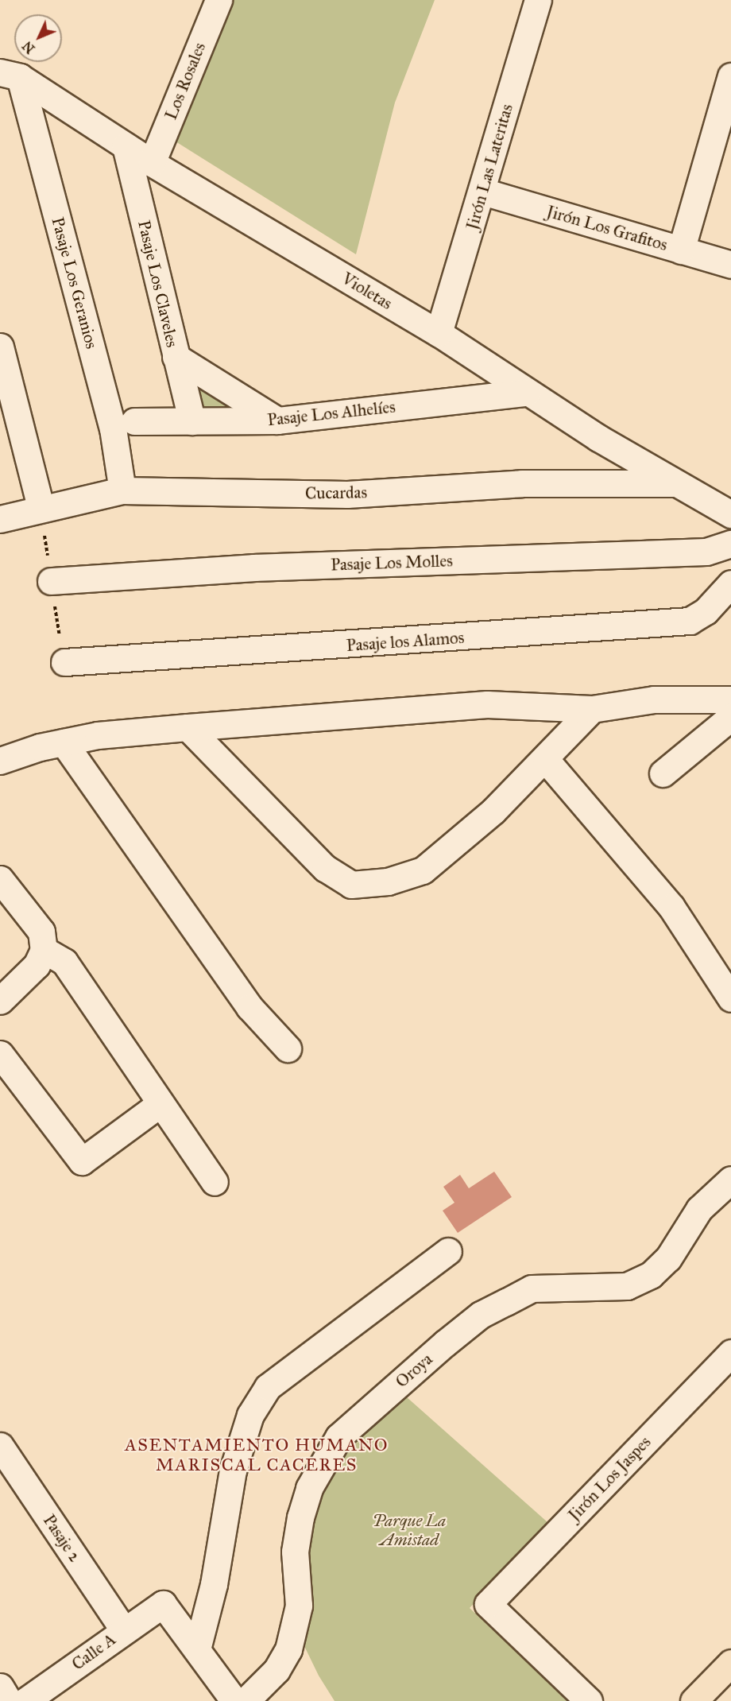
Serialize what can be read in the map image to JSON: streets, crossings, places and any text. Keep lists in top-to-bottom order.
{
  "streets": {
    "street": [
      "Los Rosales",
      "Jirón Las Lateritas",
      "Jirón Los Grafitos",
      "Pasaje Los Geranios",
      "Pasaje Los Claveles",
      "Violetas",
      "Pasaje Los Alhelíes",
      "Cucardas",
      "Pasaje Los Molles",
      "Pasaje los Alamos",
      "Oroya",
      "Jirón Los Jaspes",
      "Pasaje 2",
      "Calle A"
    ]
  },
  "crossings": [
    ["Los Rosales", "Violetas"],
    ["Jirón Las Lateritas", "Jirón Los Grafitos"],
    ["Jirón Las Lateritas", "Violetas"],
    ["Pasaje Los Geranios", "Violetas"],
    ["Pasaje Los Geranios", "Cucardas"],
    ["Pasaje Los Claveles", "Violetas"],
    ["Pasaje Los Claveles", "Pasaje Los Alhelíes"],
    ["Violetas", "Pasaje Los Alhelíes"],
    ["Violetas", "Cucardas"],
    ["Pasaje 2", "Calle A"]
  ],
  "districts": ["ASENTAMIENTO HUMANO MARISCAL CACERES"],
  "parks": ["Parque La Amistad"],
  "north": "bottom left"
}
